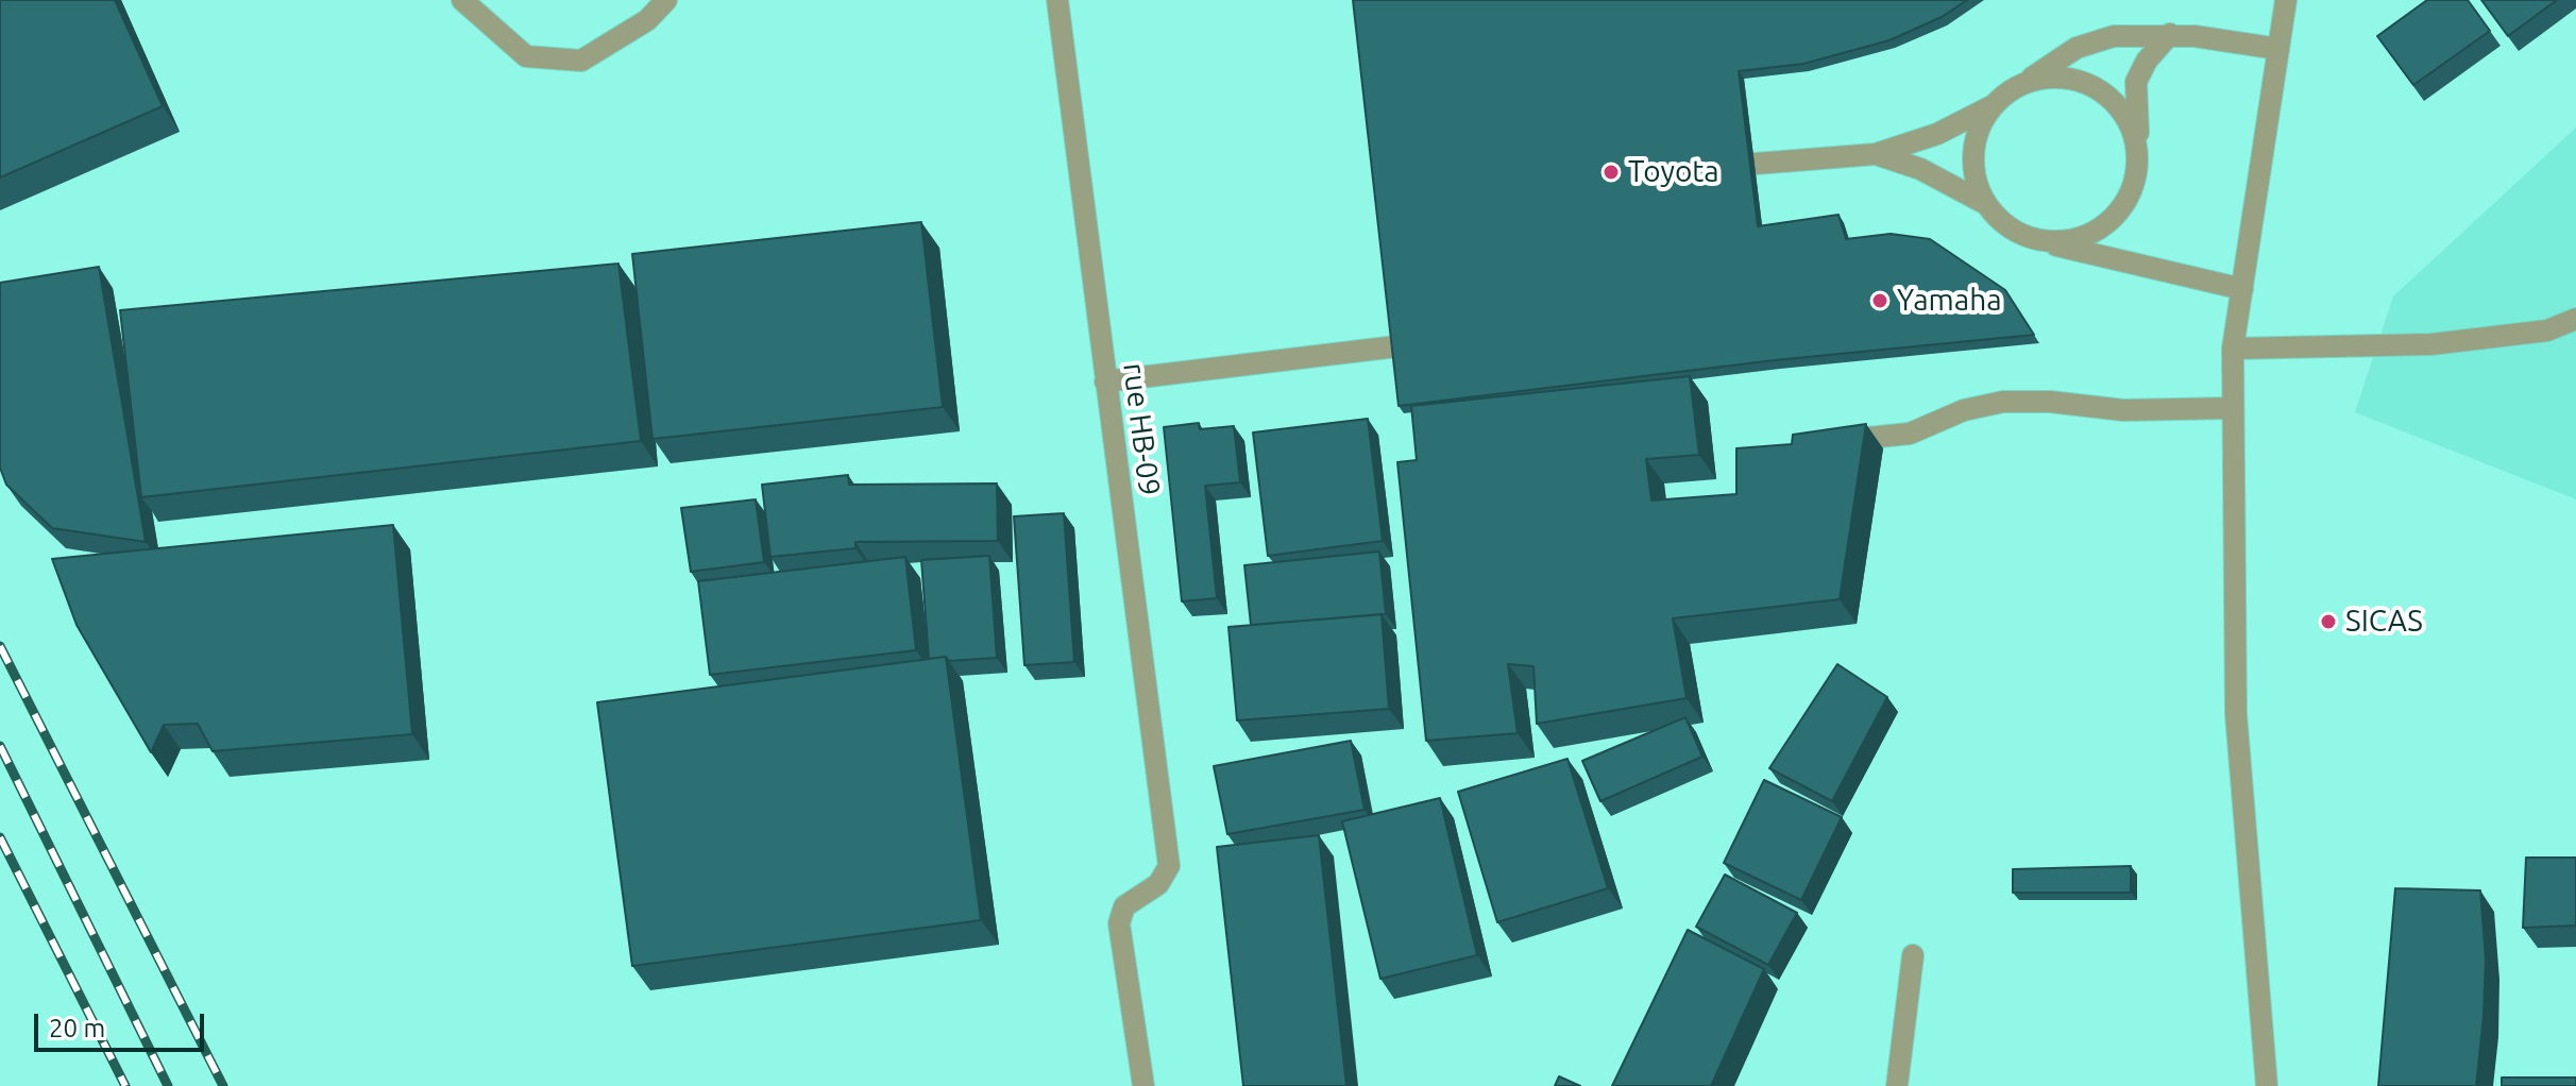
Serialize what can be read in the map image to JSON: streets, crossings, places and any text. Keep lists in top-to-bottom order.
{
  "streets": {
    "street": ["rue HB-09"]
  },
  "places": ["Toyota", "Yamaha", "SICAS"],
  "scale_bar": "20 m"
}
